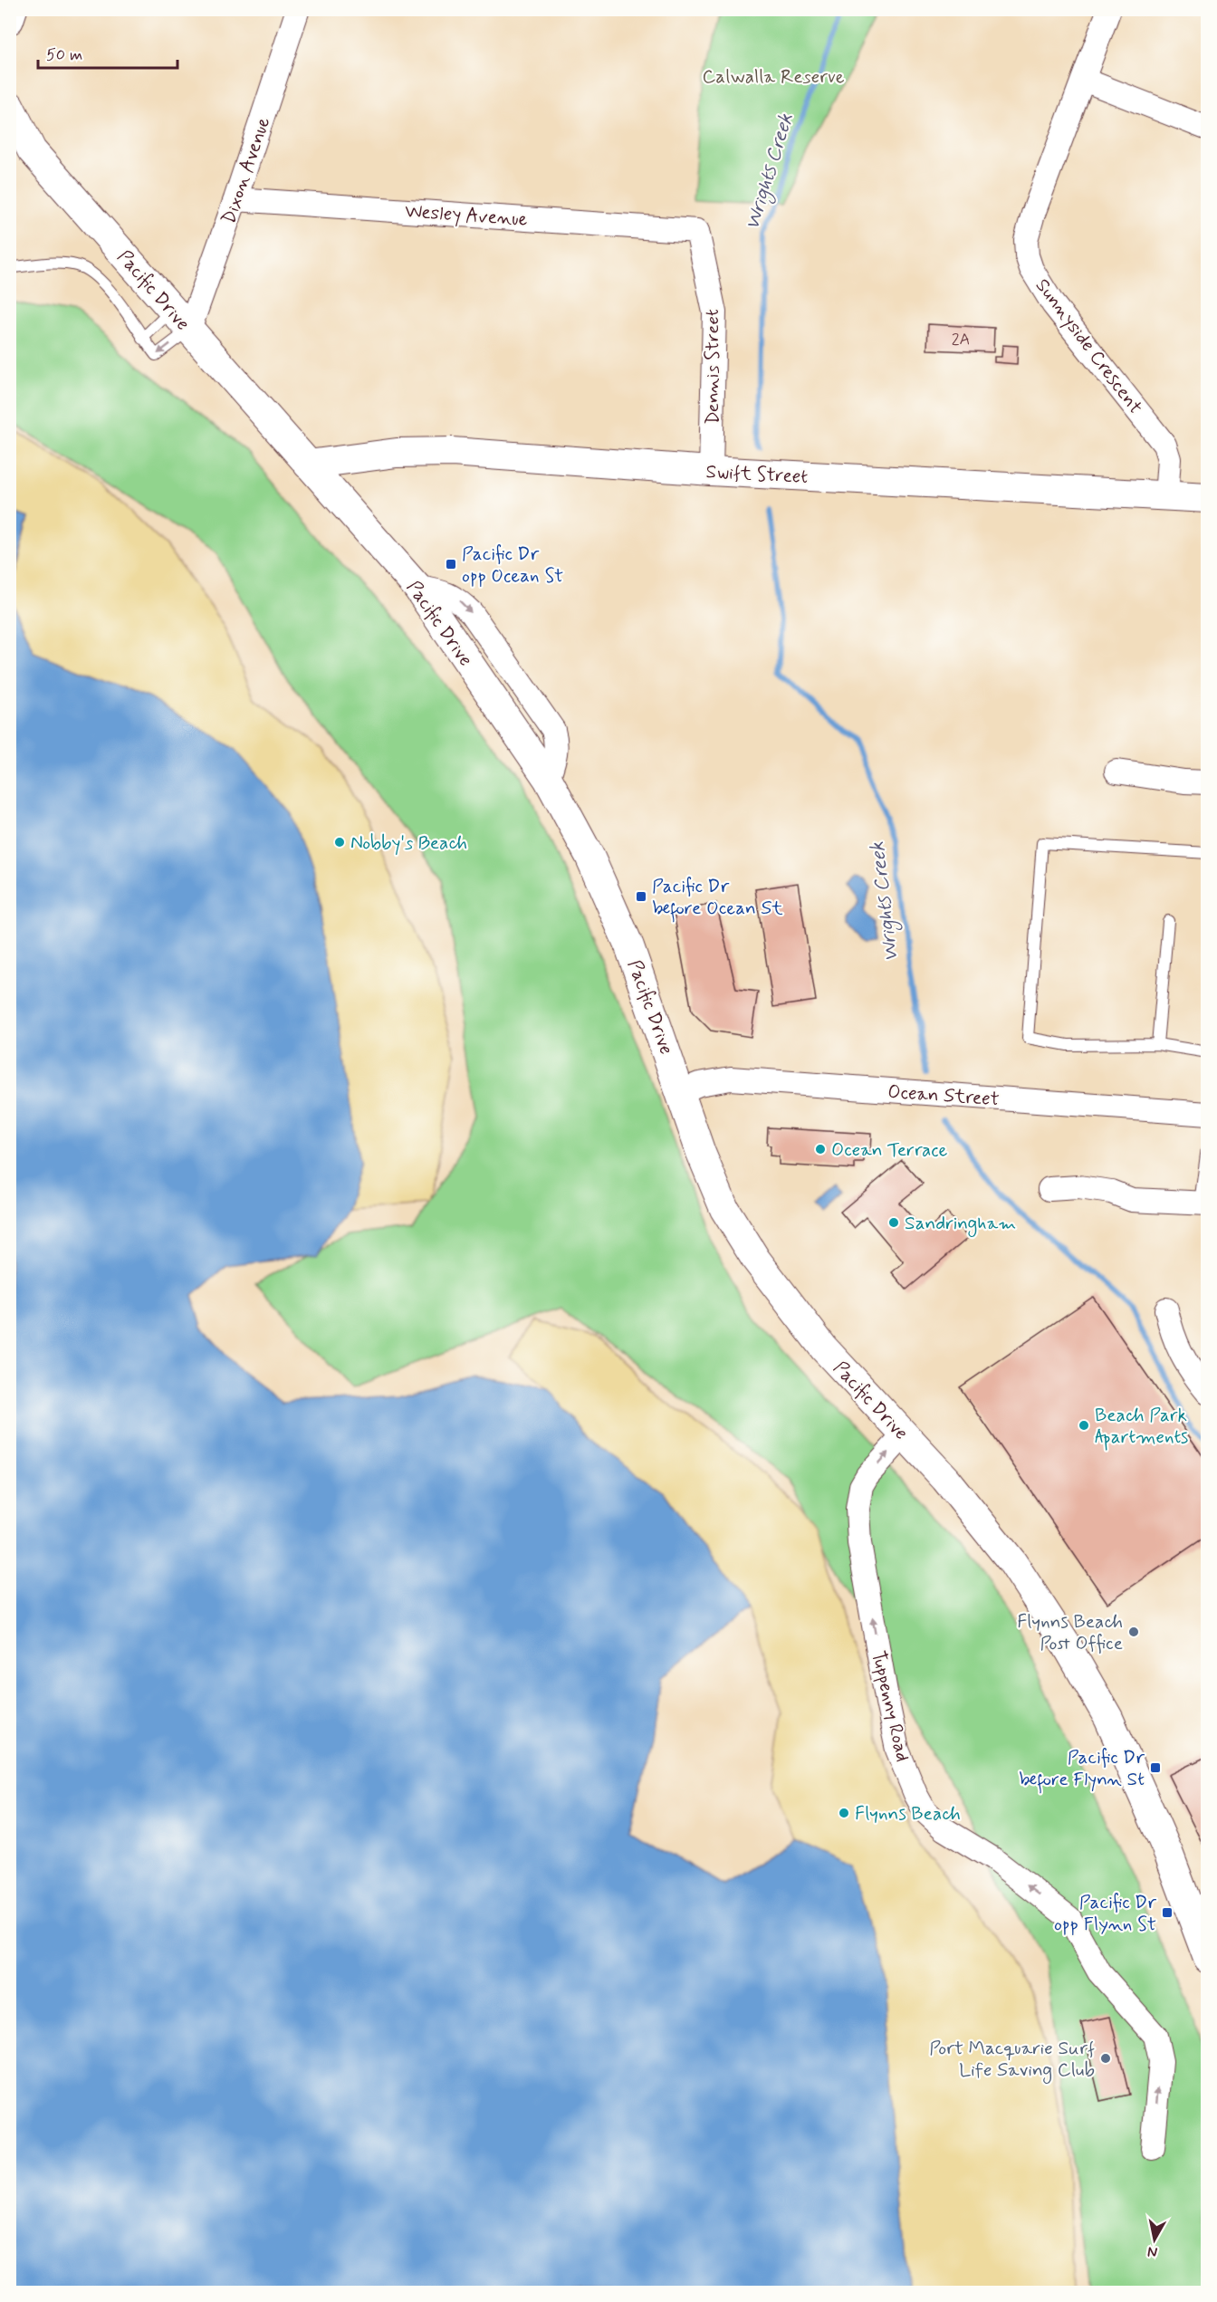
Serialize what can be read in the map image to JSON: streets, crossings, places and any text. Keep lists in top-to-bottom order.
{
  "streets": {
    "street": [
      "Dixon Avenue",
      "Wesley Avenue",
      "Pacific Drive",
      "Sunnyside Crescent",
      "Dennis Street",
      "Swift Street",
      "Ocean Street",
      "Tuppenny Road"
    ]
  },
  "crossings": [
    ["Dixon Avenue", "Wesley Avenue"],
    ["Dixon Avenue", "Pacific Drive"],
    ["Wesley Avenue", "Dennis Street"],
    ["Pacific Drive", "Swift Street"],
    ["Pacific Drive", "Ocean Street"],
    ["Pacific Drive", "Tuppenny Road"],
    ["Sunnyside Crescent", "Swift Street"],
    ["Dennis Street", "Swift Street"]
  ],
  "one_way": ["Tuppenny Road"],
  "water": ["Wrights Creek"],
  "parks": ["Calwalla Reserve"],
  "places": {
    "transit": [
      "Pacific Dr opp Ocean St",
      "Pacific Dr before Ocean St",
      "Pacific Dr before Flynn St",
      "Pacific Dr opp Flynn St"
    ],
    "other": [
      "Nobby's Beach",
      "Ocean Terrace",
      "Sandringham",
      "Beach Park Apartments",
      "Flynns Beach Post Office",
      "Flynns Beach",
      "Port Macquarie Surf Life Saving Club"
    ]
  },
  "house_numbers": ["2A"],
  "scale_bar": "50 m",
  "north": "bottom"
}
